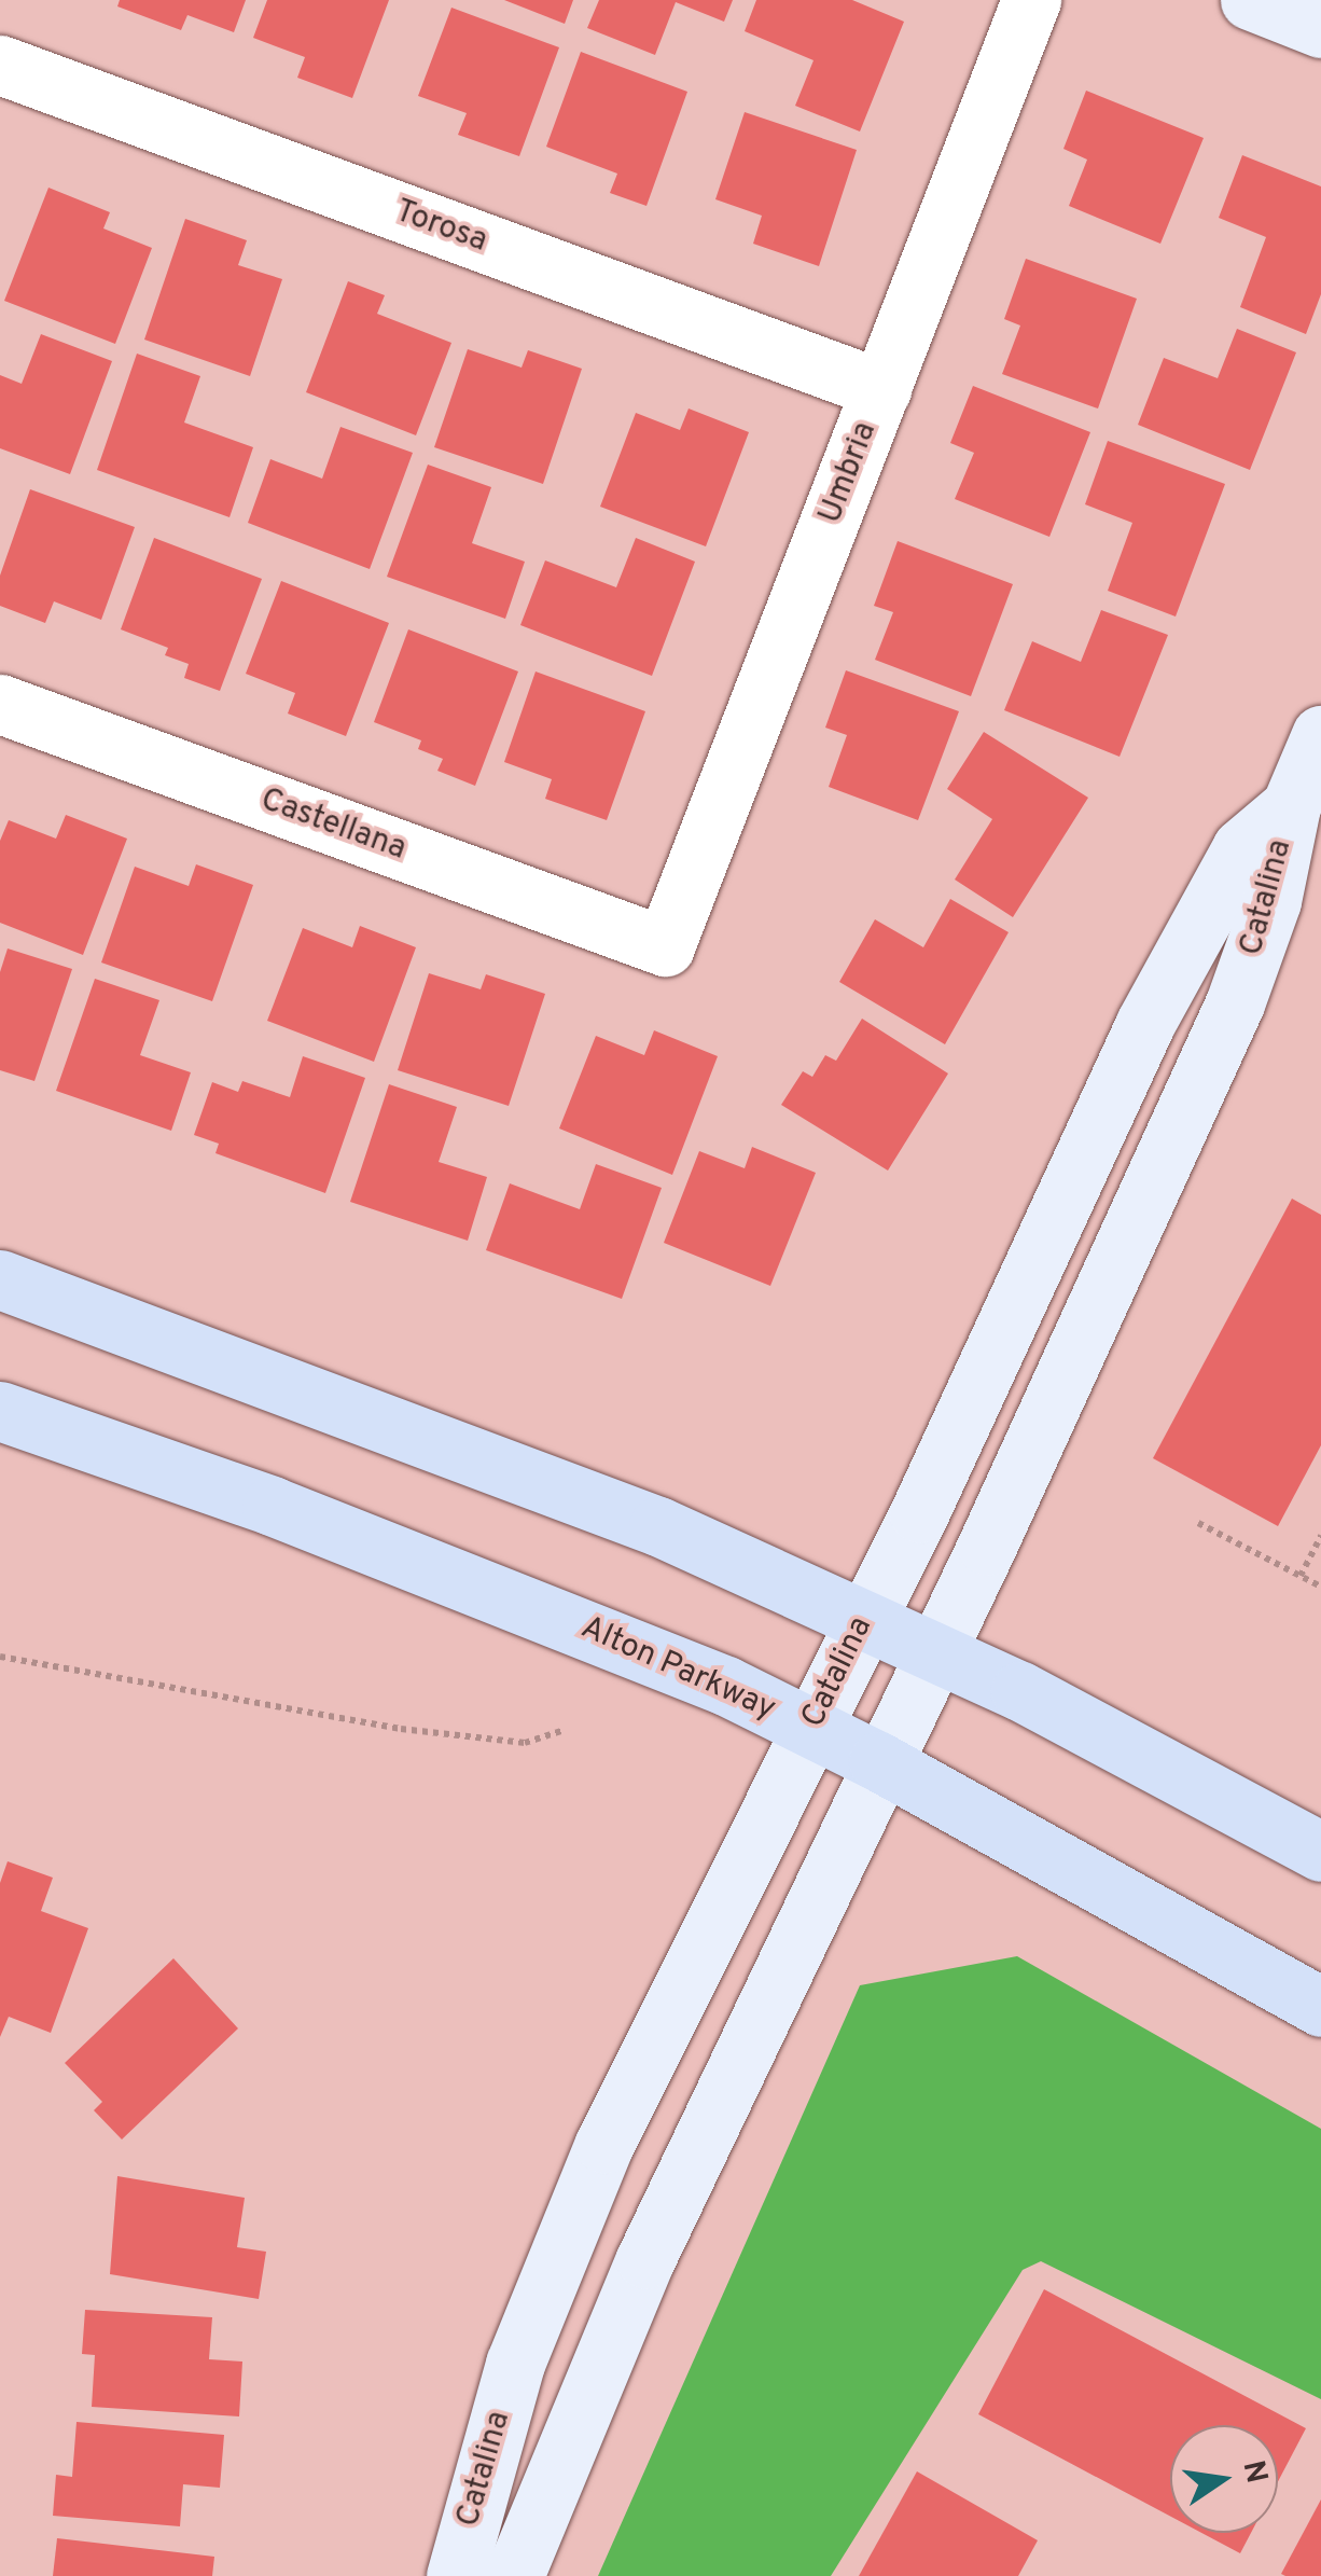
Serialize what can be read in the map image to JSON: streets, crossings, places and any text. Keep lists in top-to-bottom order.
{
  "streets": {
    "main road": ["Alton Parkway"],
    "street": [
      "Torosa",
      "Umbria",
      "Castellana",
      "Catalina"
    ]
  },
  "crossings": [
    ["Torosa", "Umbria"],
    ["Umbria", "Castellana"],
    ["Catalina", "Alton Parkway"]
  ],
  "north": "right"
}
